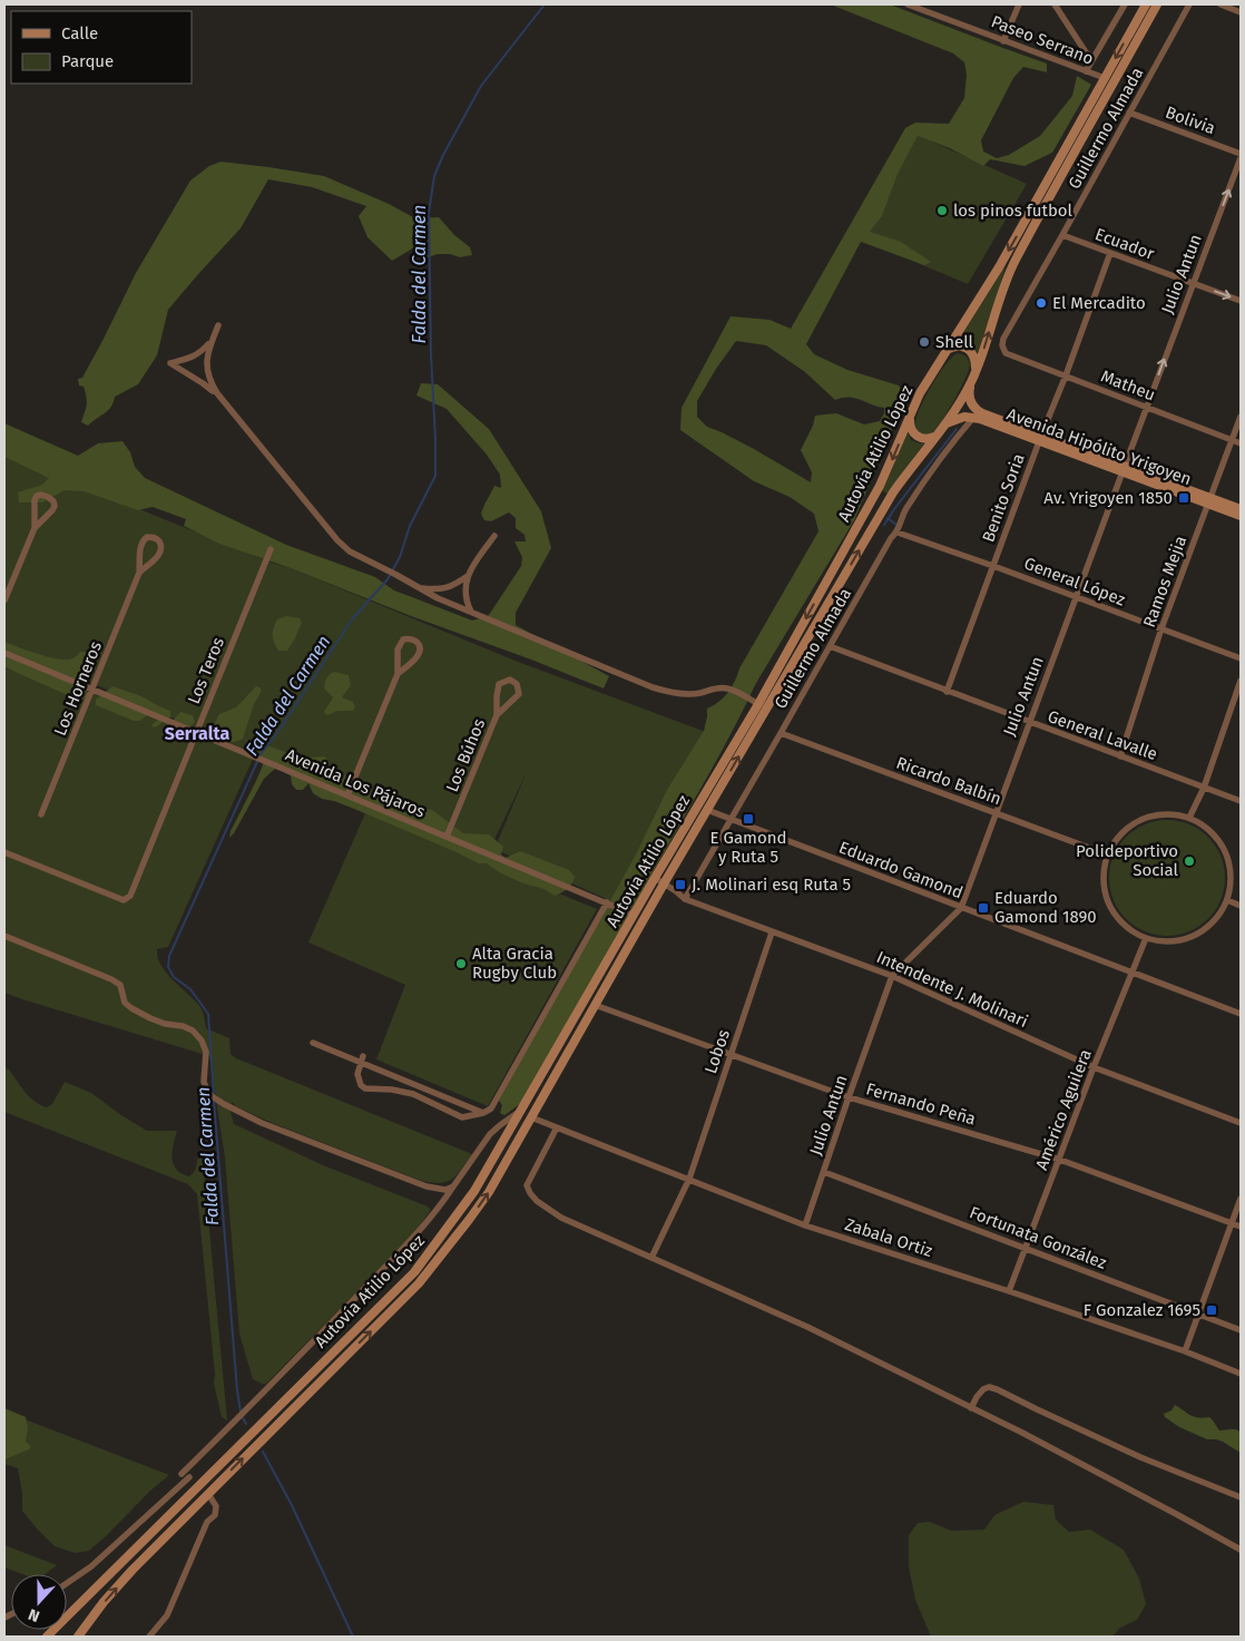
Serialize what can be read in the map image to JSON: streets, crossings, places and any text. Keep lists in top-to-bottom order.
{
  "streets": {
    "main road": ["Avenida Hipólito Yrigoyen", "Autovía Atilio López"],
    "street": [
      "Paseo Serrano",
      "Bolivia",
      "Guillermo Almada",
      "Ecuador",
      "Julio Antun",
      "Matheu",
      "Benito Soria",
      "General López",
      "Ramos Mejia",
      "Los Teros",
      "Los Horneros",
      "General Lavalle",
      "Los Búhos",
      "Ricardo Balbín",
      "Avenida Los Pájaros",
      "Eduardo Gamond",
      "Intendente J. Molinari",
      "Lobos",
      "Fernando Peña",
      "Américo Aguilera",
      "Zabala Ortiz",
      "Fortunata González"
    ]
  },
  "crossings": [
    ["Paseo Serrano", "Autovía Atilio López"],
    ["Bolivia", "Guillermo Almada"],
    ["Guillermo Almada", "Ecuador"],
    ["Guillermo Almada", "Matheu"],
    ["Guillermo Almada", "Avenida Hipólito Yrigoyen"],
    ["Guillermo Almada", "General López"],
    ["Guillermo Almada", "General Lavalle"],
    ["Guillermo Almada", "Ricardo Balbín"],
    ["Guillermo Almada", "Eduardo Gamond"],
    ["Guillermo Almada", "Intendente J. Molinari"],
    ["Ecuador", "Julio Antun"],
    ["Ecuador", "Benito Soria"],
    ["Julio Antun", "Matheu"],
    ["Julio Antun", "Avenida Hipólito Yrigoyen"],
    ["Julio Antun", "General López"],
    ["Julio Antun", "General Lavalle"],
    ["Julio Antun", "Ricardo Balbín"],
    ["Julio Antun", "Eduardo Gamond"],
    ["Julio Antun", "Intendente J. Molinari"],
    ["Julio Antun", "Fernando Peña"],
    ["Julio Antun", "Zabala Ortiz"],
    ["Julio Antun", "Fortunata González"],
    ["Matheu", "Benito Soria"],
    ["Matheu", "Ramos Mejia"],
    ["Avenida Hipólito Yrigoyen", "Autovía Atilio López"],
    ["Avenida Hipólito Yrigoyen", "Benito Soria"],
    ["Avenida Hipólito Yrigoyen", "Ramos Mejia"],
    ["Autovía Atilio López", "Avenida Los Pájaros"],
    ["Autovía Atilio López", "Eduardo Gamond"],
    ["Autovía Atilio López", "Intendente J. Molinari"],
    ["Autovía Atilio López", "Fernando Peña"],
    ["Autovía Atilio López", "Zabala Ortiz"],
    ["Benito Soria", "General López"],
    ["Benito Soria", "General Lavalle"],
    ["General López", "Ramos Mejia"],
    ["Ramos Mejia", "General Lavalle"],
    ["Los Teros", "Avenida Los Pájaros"],
    ["Los Horneros", "Avenida Los Pájaros"],
    ["Los Búhos", "Avenida Los Pájaros"],
    ["Ricardo Balbín", "Américo Aguilera"],
    ["Eduardo Gamond", "Américo Aguilera"],
    ["Intendente J. Molinari", "Lobos"],
    ["Intendente J. Molinari", "Américo Aguilera"],
    ["Lobos", "Fernando Peña"],
    ["Lobos", "Zabala Ortiz"],
    ["Fernando Peña", "Américo Aguilera"],
    ["Américo Aguilera", "Zabala Ortiz"],
    ["Américo Aguilera", "Fortunata González"]
  ],
  "districts": ["Serralta"],
  "water": ["Falda del Carmen"],
  "places": {
    "other": [
      "los pinos futbol",
      "El Mercadito",
      "Shell",
      "Polideportivo Social",
      "Alta Gracia Rugby Club"
    ],
    "transit": [
      "Av. Yrigoyen 1850",
      "E Gamond y Ruta 5",
      "J. Molinari esq Ruta 5",
      "Eduardo Gamond 1890",
      "F Gonzalez 1695"
    ]
  },
  "legend": ["Calle", "Parque"],
  "north": "bottom"
}
